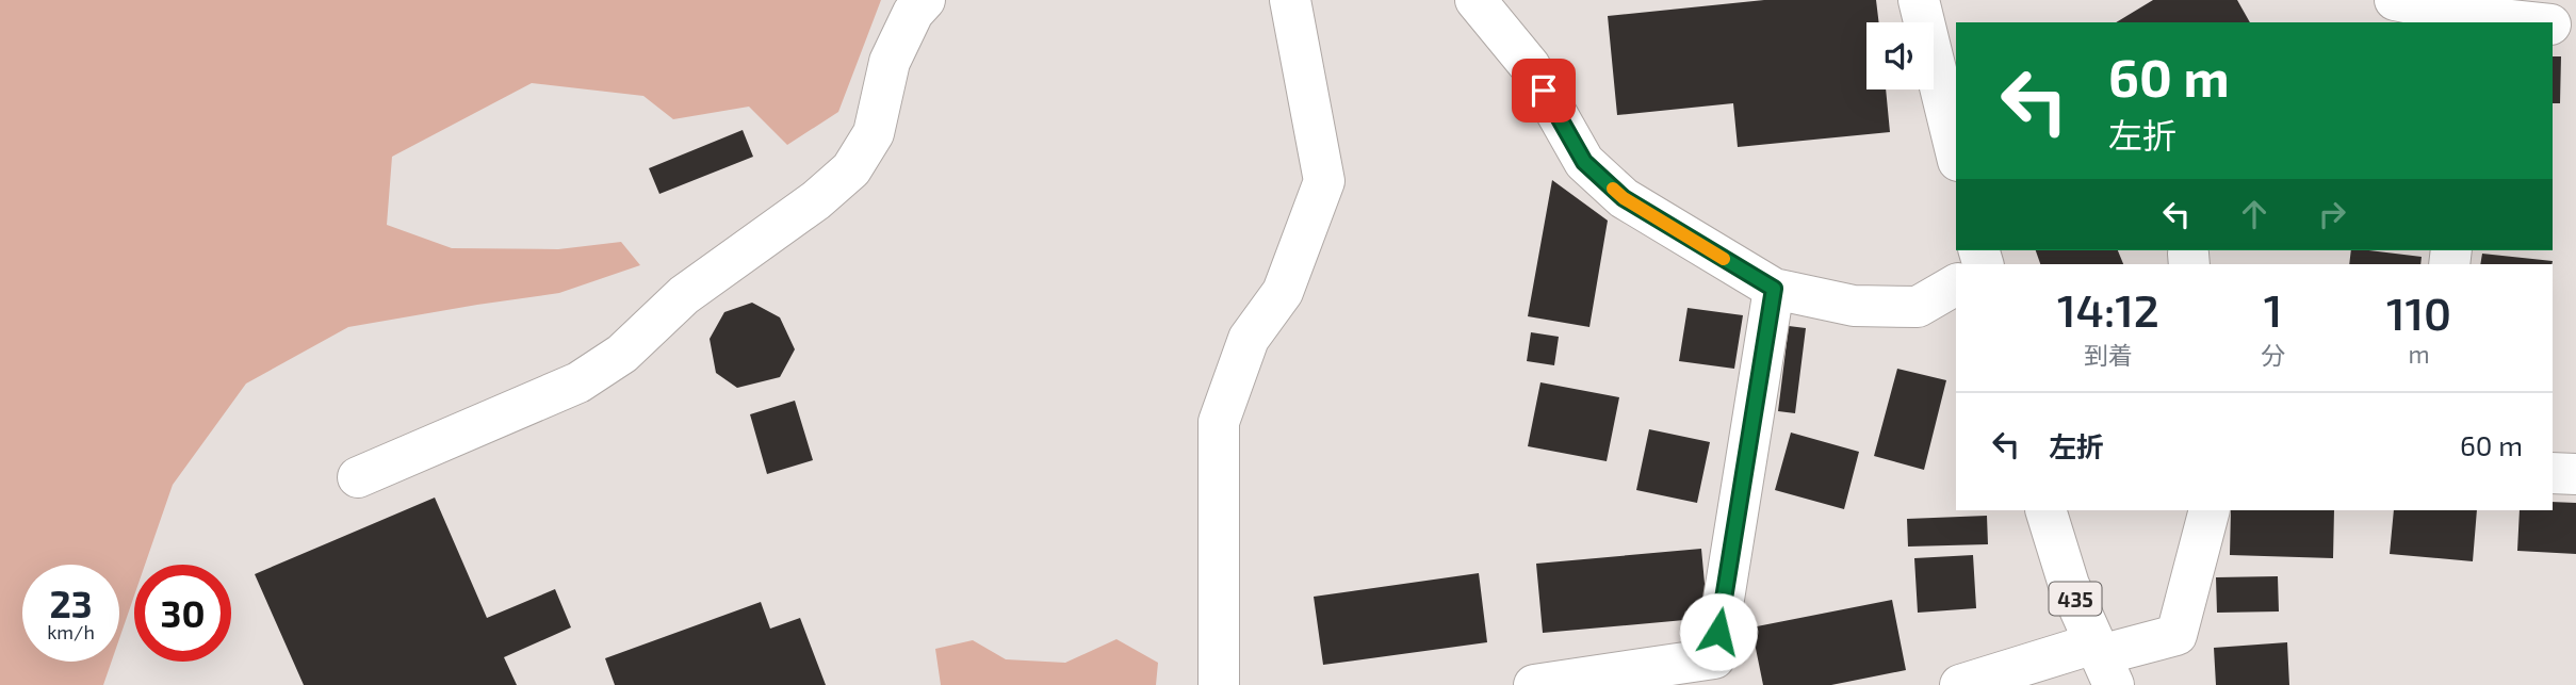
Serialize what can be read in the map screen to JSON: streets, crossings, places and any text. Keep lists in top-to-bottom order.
{
  "streets": {
    "main road": ["435"]
  },
  "page": {
    "turn": ["60 m", "左折"],
    "eta": [
      "14:12",
      "到着",
      "1",
      "分",
      "110",
      "m"
    ],
    "list": [
      {
        "name": "左折",
        "value": "60 m"
      }
    ],
    "speed": "23 km/h",
    "limit": "30"
  }
}
